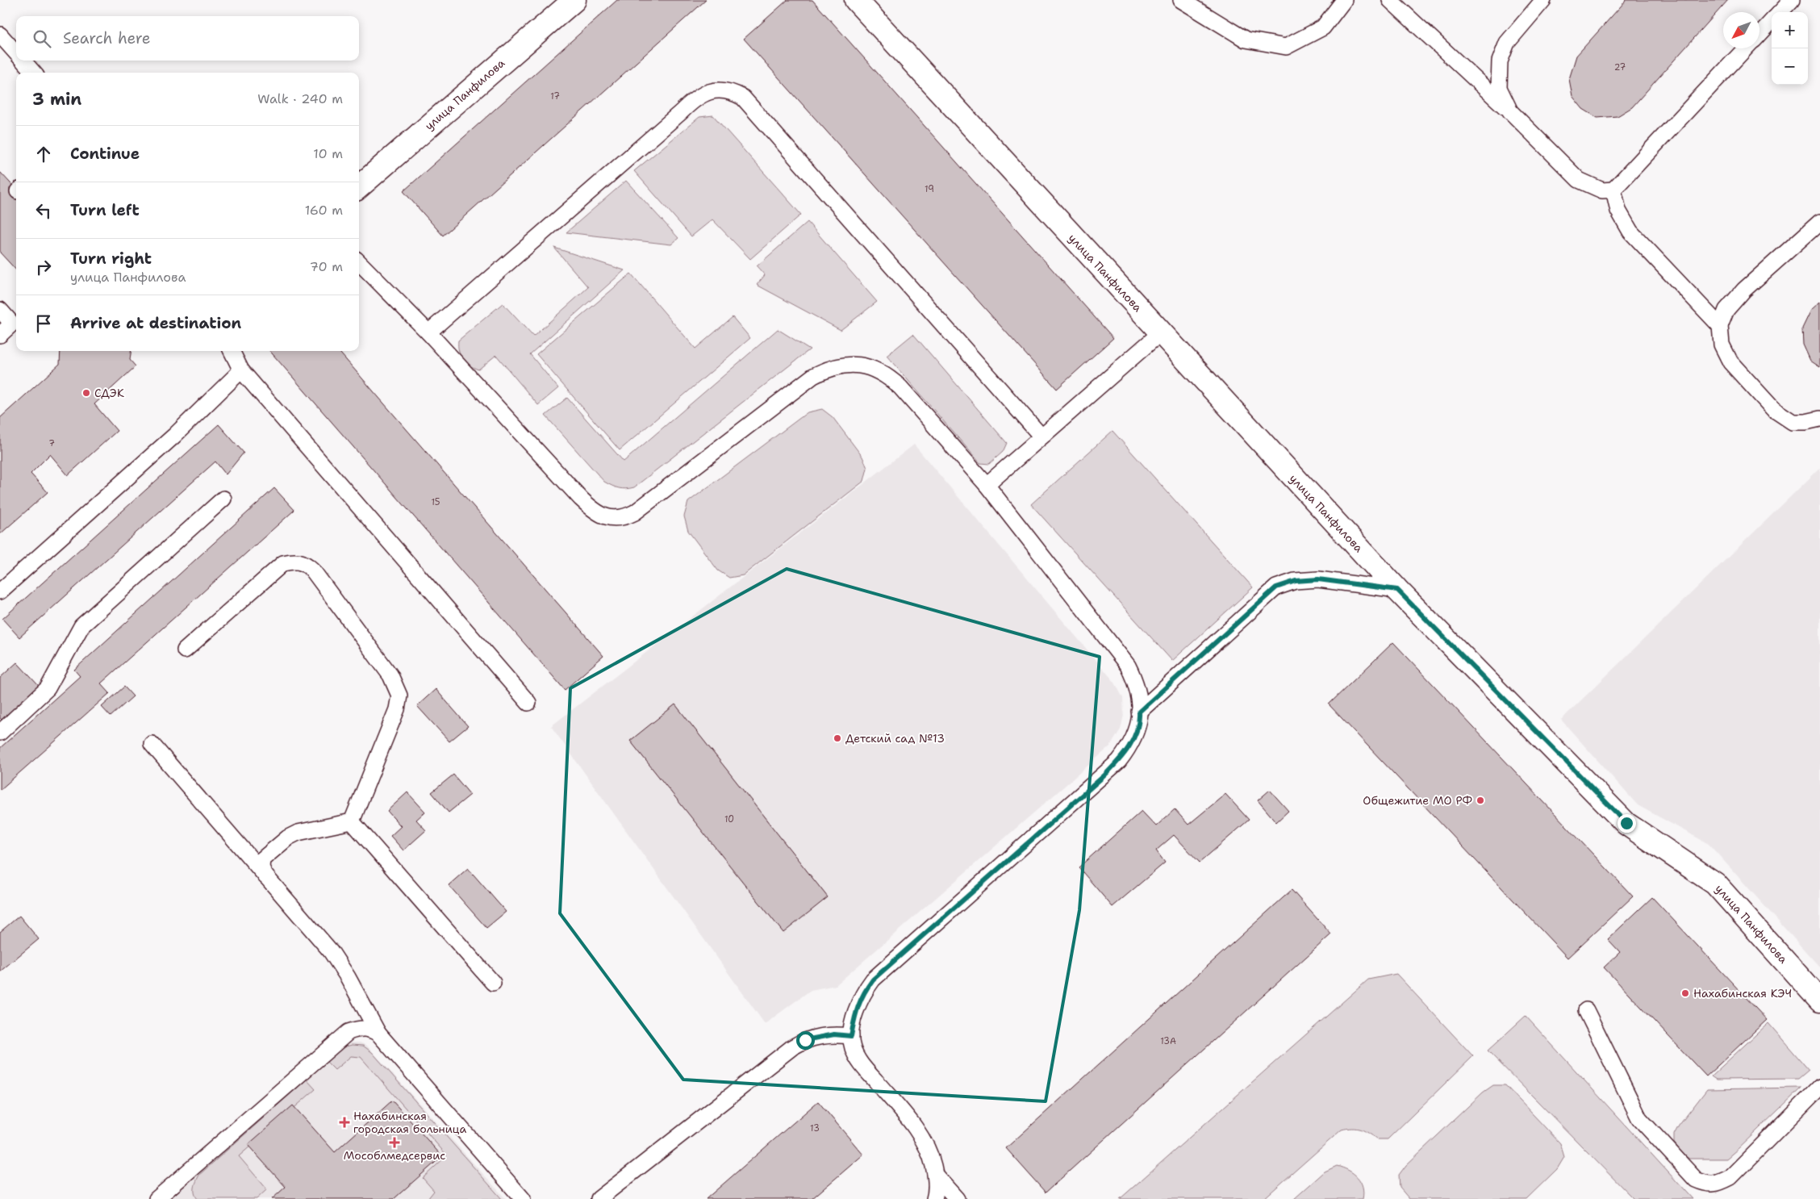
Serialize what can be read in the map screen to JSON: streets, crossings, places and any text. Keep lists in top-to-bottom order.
{
  "streets": {
    "street": ["улица Панфилова"]
  },
  "places": {
    "other": [
      "СДЭК",
      "Детский сад №13",
      "Общежитие МО РФ",
      "Нахабинская КЭЧ"
    ],
    "health": ["Нахабинская городская больница", "Мособлмедсервис"]
  },
  "house_numbers": [
    "27",
    "17",
    "19",
    "7",
    "15",
    "10",
    "13А",
    "13"
  ],
  "north": "bottom left",
  "page": {
    "map_buttons": ["+", "−"],
    "search": "Search here",
    "heading": ["3 min", "Walk · 240 m"],
    "list": [
      ["Continue", "10 m"],
      ["Turn left", "160 m"],
      ["Turn right", "улица Панфилова", "70 m"],
      "Arrive at destination"
    ]
  }
}
